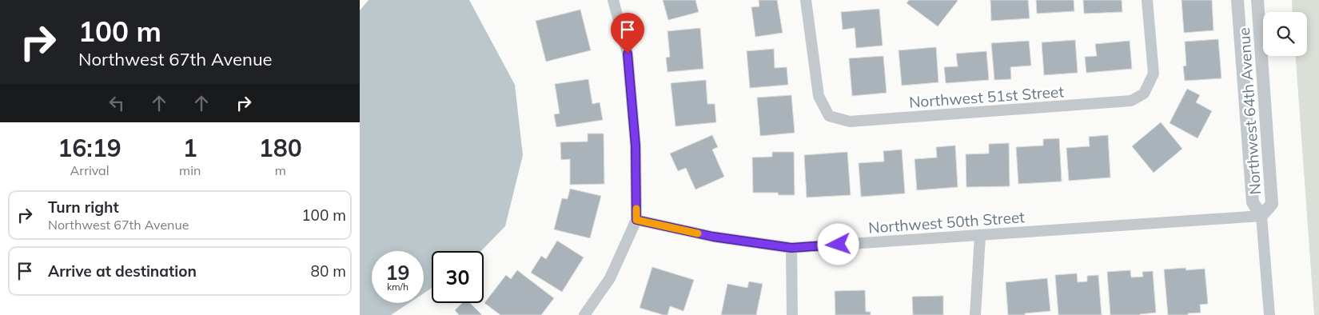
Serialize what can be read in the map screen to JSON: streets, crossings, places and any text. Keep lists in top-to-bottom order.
{
  "streets": {
    "street": ["Northwest 51st Street", "Northwest 64th Avenue", "Northwest 50th Street"]
  },
  "crossings": [
    ["Northwest 64th Avenue", "Northwest 50th Street"]
  ],
  "page": {
    "turn": ["100 m", "Northwest 67th Avenue"],
    "eta": [
      "16:19",
      "Arrival",
      "1",
      "min",
      "180",
      "m"
    ],
    "list": [
      {
        "name": "Turn right",
        "note": "Northwest 67th Avenue",
        "value": "100 m"
      },
      {
        "name": "Arrive at destination",
        "value": "80 m"
      }
    ],
    "speed": "19 km/h",
    "limit": "30"
  }
}
